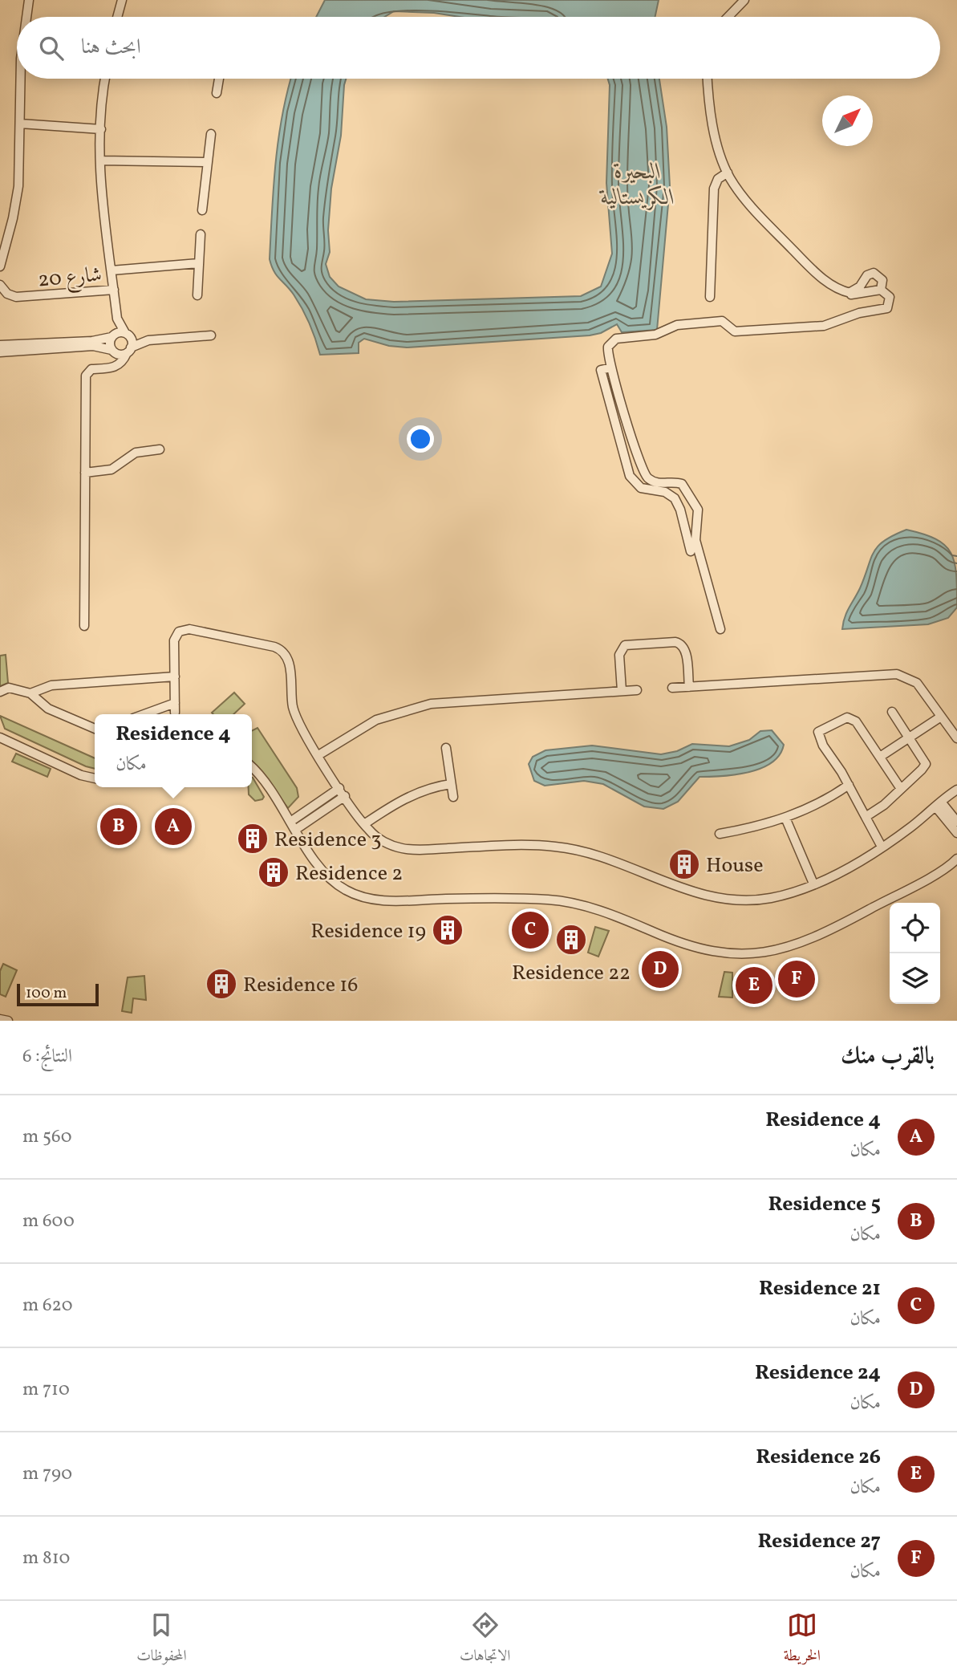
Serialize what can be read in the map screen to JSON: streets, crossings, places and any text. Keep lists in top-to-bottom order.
{
  "streets": {
    "street": ["شارع 20"]
  },
  "water": ["البحيرة الكريستالية"],
  "places": {
    "building": [
      "Residence 3",
      "House",
      "Residence 2",
      "Residence 19",
      "Residence 22",
      "Residence 16"
    ]
  },
  "scale_bar": "100 m",
  "north": "top right",
  "page": {
    "search": "ابحث هنا",
    "popup": ["Residence 4", "مكان"],
    "pins": [
      "A",
      "B",
      "C",
      "D",
      "F",
      "E"
    ],
    "scale": "100 m",
    "heading": ["بالقرب منك", "النتائج: 6"],
    "list": [
      {
        "mark": "A",
        "name": "Residence 4",
        "note": "مكان",
        "value": "560 m"
      },
      {
        "mark": "B",
        "name": "Residence 5",
        "note": "مكان",
        "value": "600 m"
      },
      {
        "mark": "C",
        "name": "Residence 21",
        "note": "مكان",
        "value": "620 m"
      },
      {
        "mark": "D",
        "name": "Residence 24",
        "note": "مكان",
        "value": "710 m"
      },
      {
        "mark": "E",
        "name": "Residence 26",
        "note": "مكان",
        "value": "790 m"
      },
      {
        "mark": "F",
        "name": "Residence 27",
        "note": "مكان",
        "value": "810 m"
      }
    ],
    "nav": ["الخريطة", "الاتجاهات", "المحفوظات"]
  }
}
